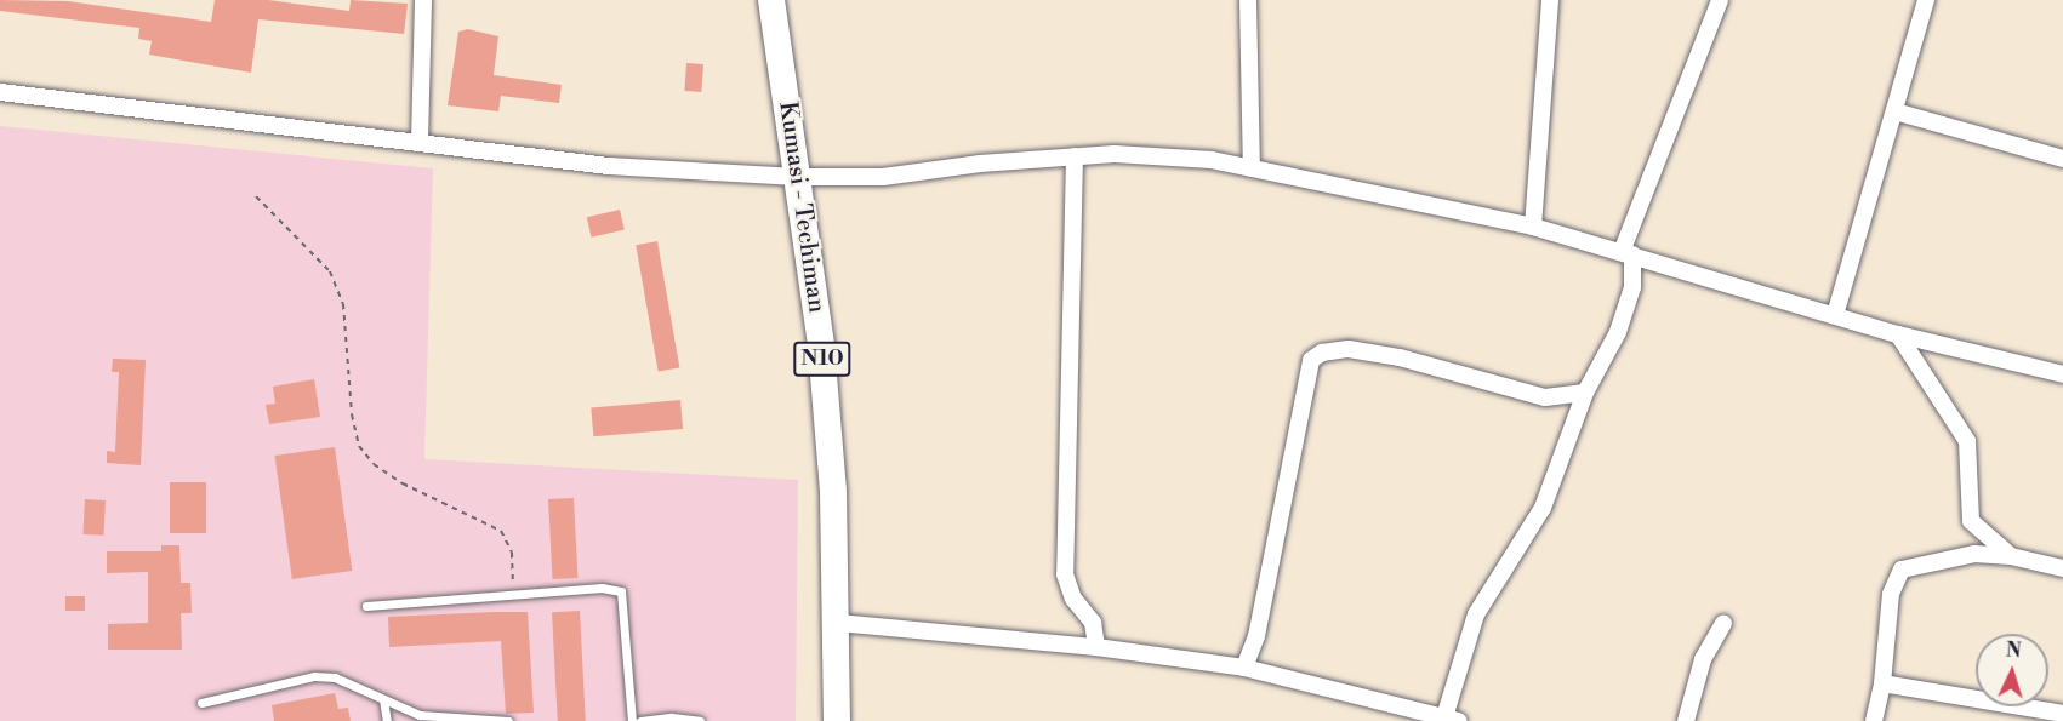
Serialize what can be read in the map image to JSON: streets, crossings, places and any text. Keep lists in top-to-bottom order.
{
  "streets": {
    "highway": ["Kumasi - Techiman", "N10"]
  },
  "north": "top"
}
